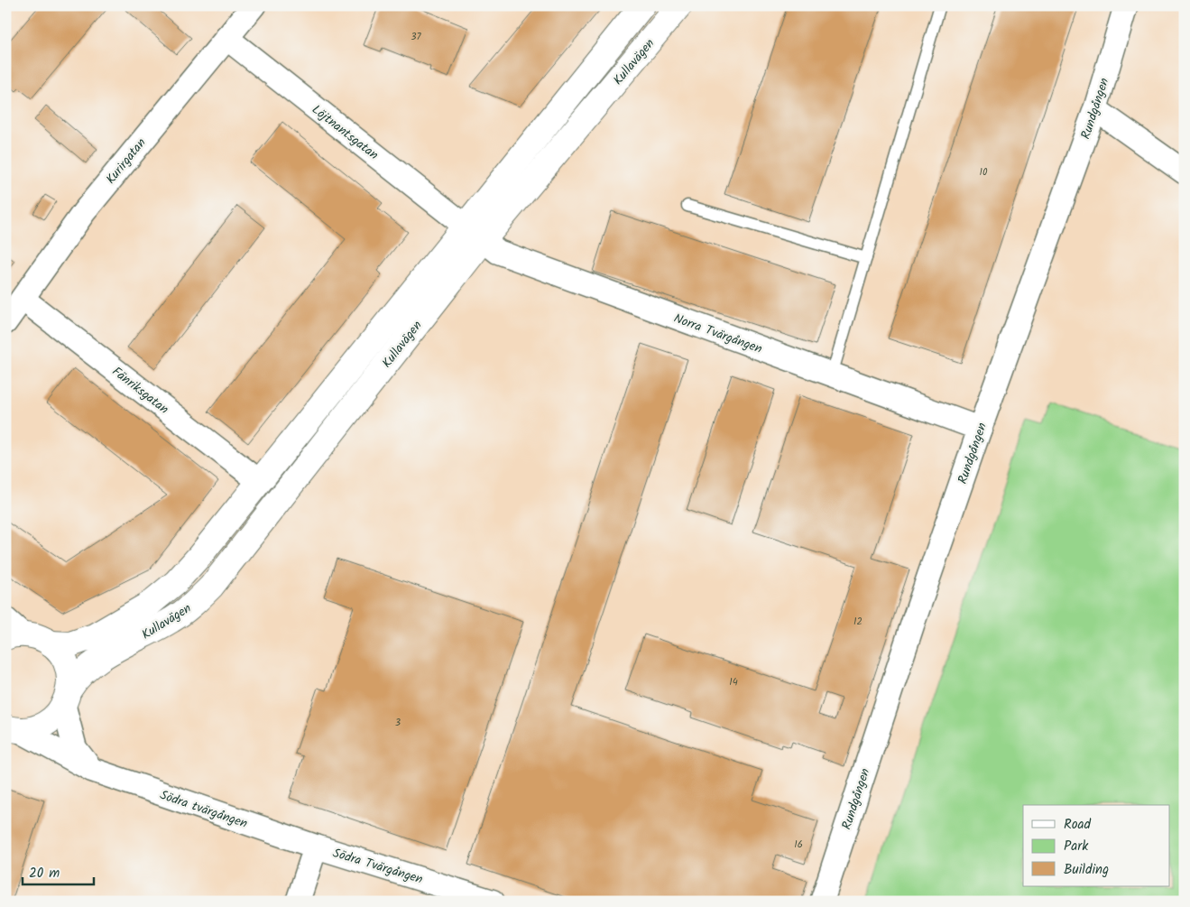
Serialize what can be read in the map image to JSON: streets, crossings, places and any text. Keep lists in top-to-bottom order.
{
  "streets": {
    "street": [
      "Kullavägen",
      "Rundgången",
      "Löjtnantsgatan",
      "Kurirgatan",
      "Norra Tvärgången",
      "Fänriksgatan",
      "Södra tvärgången",
      "Södra Tvärgången"
    ]
  },
  "crossings": [
    ["Kullavägen", "Löjtnantsgatan"],
    ["Kullavägen", "Norra Tvärgången"],
    ["Kullavägen", "Fänriksgatan"],
    ["Rundgången", "Norra Tvärgången"],
    ["Löjtnantsgatan", "Kurirgatan"],
    ["Löjtnantsgatan", "Norra Tvärgången"],
    ["Kurirgatan", "Fänriksgatan"],
    ["Södra tvärgången", "Södra Tvärgången"]
  ],
  "house_numbers": [
    "37",
    "10",
    "12",
    "14",
    "3",
    "16"
  ],
  "legend": ["Road", "Park", "Building"],
  "scale_bar": "20 m"
}
